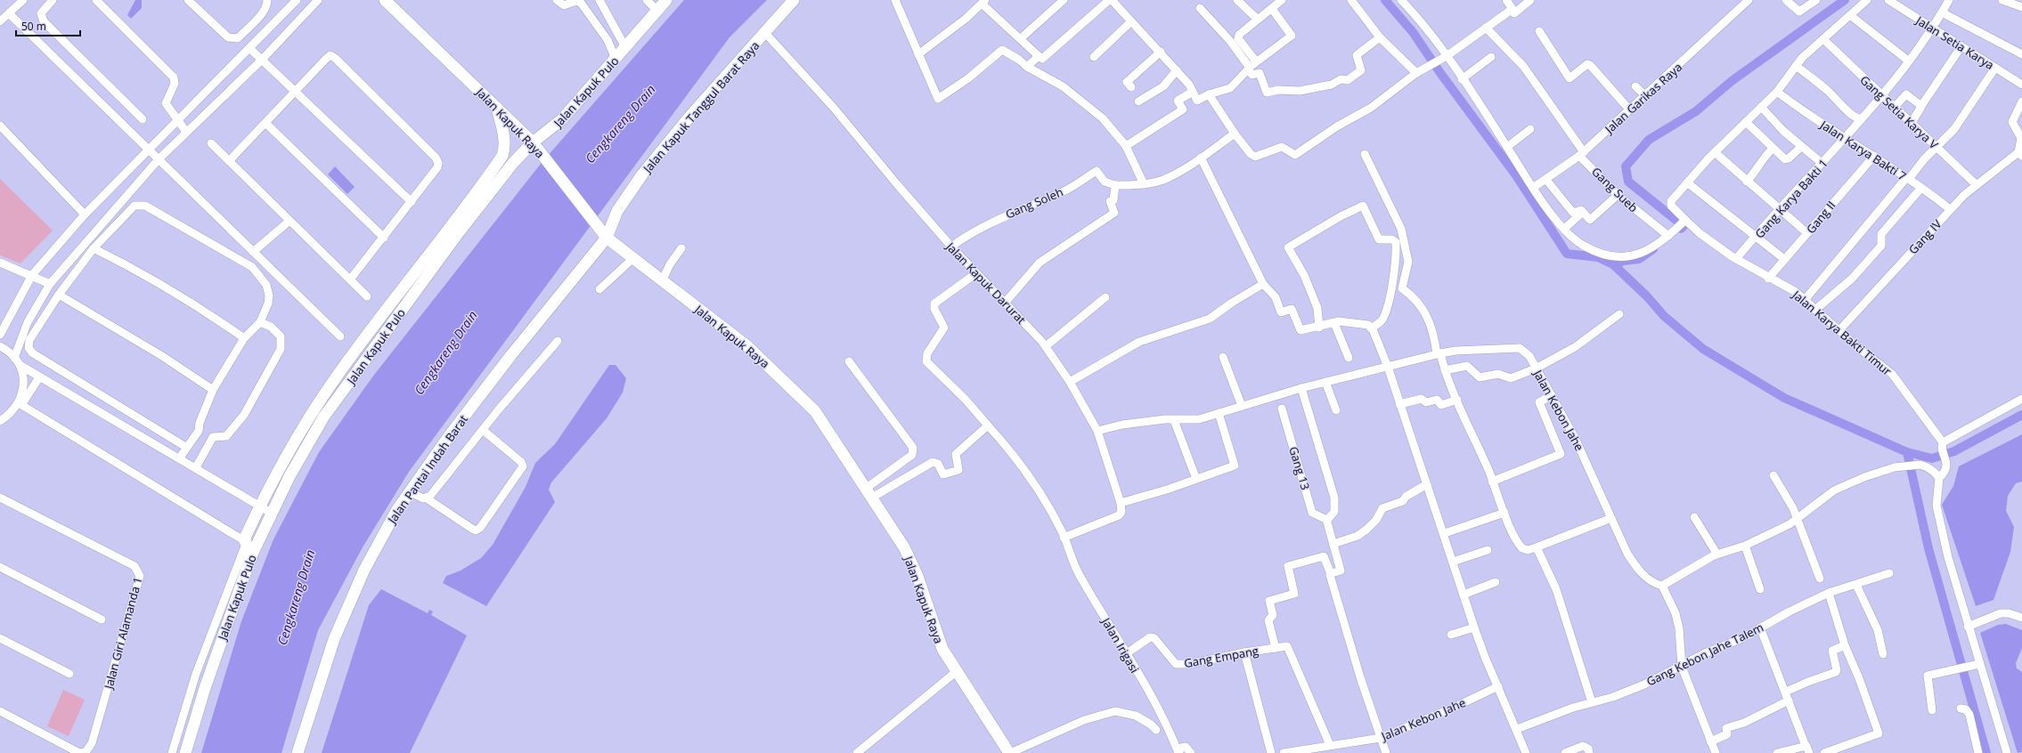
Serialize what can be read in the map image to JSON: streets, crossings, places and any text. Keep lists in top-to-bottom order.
{
  "streets": {
    "main road": [
      "Jalan Kapuk Pulo",
      "Jalan Kapuk Tanggul Barat Raya",
      "Jalan Kapuk Raya",
      "Jalan Pantai Indah Barat"
    ],
    "street": [
      "Jalan Setia Karya",
      "Jalan Garikas Raya",
      "Gang Setia Karya V",
      "Jalan Karya Bakti 7",
      "Gang Sueb",
      "Gang Karya Bakti 1",
      "Gang Soleh",
      "Gang II",
      "Gang IV",
      "Jalan Kapuk Darurat",
      "Jalan Karya Bakti Timur",
      "Jalan Kebon Jahe",
      "Gang 13",
      "Jalan Giri Alamanda 1",
      "Jalan Irigasi",
      "Gang Kebon Jahe Talem",
      "Gang Empang"
    ]
  },
  "crossings": [
    ["Jalan Setia Karya", "Gang Karya Bakti 1"],
    ["Jalan Kapuk Pulo", "Jalan Kapuk Raya"],
    ["Jalan Garikas Raya", "Gang Sueb"],
    ["Jalan Kapuk Tanggul Barat Raya", "Jalan Kapuk Raya"],
    ["Jalan Kapuk Tanggul Barat Raya", "Jalan Kapuk Darurat"],
    ["Jalan Kapuk Tanggul Barat Raya", "Jalan Pantai Indah Barat"],
    ["Gang Setia Karya V", "Gang Karya Bakti 1"],
    ["Gang Setia Karya V", "Gang IV"],
    ["Gang Setia Karya V", "Jalan Karya Bakti Timur"],
    ["Jalan Kapuk Raya", "Jalan Pantai Indah Barat"],
    ["Jalan Karya Bakti 7", "Gang Karya Bakti 1"],
    ["Jalan Karya Bakti 7", "Gang II"],
    ["Jalan Karya Bakti 7", "Gang IV"],
    ["Jalan Karya Bakti 7", "Jalan Karya Bakti Timur"],
    ["Gang Karya Bakti 1", "Jalan Karya Bakti Timur"],
    ["Gang Soleh", "Jalan Kapuk Darurat"],
    ["Gang II", "Jalan Karya Bakti Timur"],
    ["Gang IV", "Jalan Karya Bakti Timur"],
    ["Jalan Kapuk Darurat", "Jalan Kebon Jahe"],
    ["Jalan Kapuk Darurat", "Jalan Irigasi"],
    ["Jalan Kebon Jahe", "Gang Empang"],
    ["Jalan Irigasi", "Gang Empang"]
  ],
  "water": ["Cengkareng Drain"],
  "scale_bar": "50 m"
}
